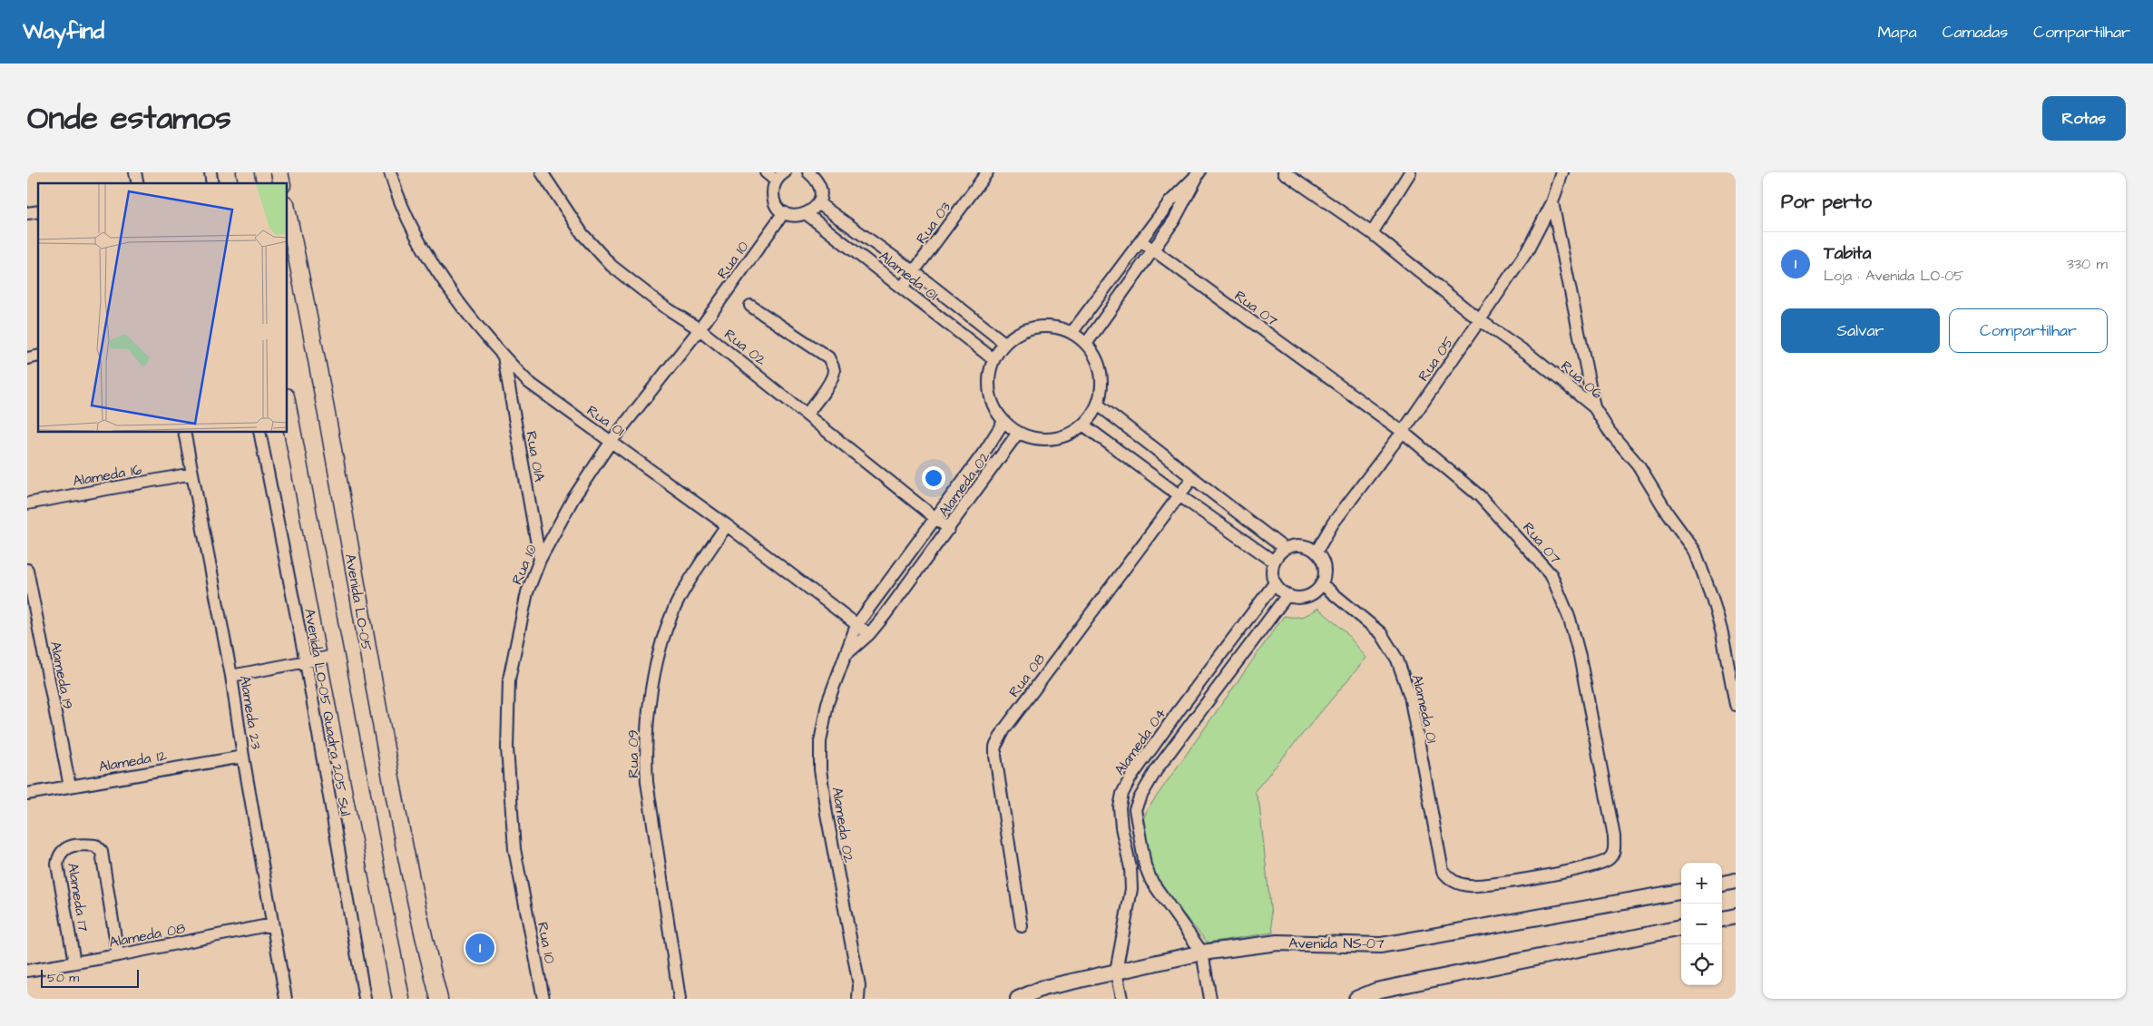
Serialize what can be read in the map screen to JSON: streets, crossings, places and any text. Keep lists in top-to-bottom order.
{
  "streets": {
    "main road": ["Avenida LO-05"],
    "street": [
      "Rua 03",
      "Rua 10",
      "Alameda 01",
      "Rua 07",
      "Rua 02",
      "Rua 05",
      "Rua 06",
      "Rua 01",
      "Rua 01A",
      "Alameda 16",
      "Alameda 02",
      "Alameda 19",
      "Rua 08",
      "Alameda 23",
      "Avenida LO-05 Quadra 205 Sul",
      "Alameda 04",
      "Rua 09",
      "Alameda 12",
      "Alameda 17",
      "Alameda 08",
      "Avenida NS-07"
    ]
  },
  "crossings": [
    ["Rua 03", "Alameda 01"],
    ["Rua 10", "Rua 02"],
    ["Rua 10", "Rua 01"],
    ["Rua 10", "Rua 01A"],
    ["Alameda 01", "Rua 07"],
    ["Alameda 01", "Rua 05"],
    ["Alameda 01", "Alameda 02"],
    ["Alameda 01", "Alameda 04"],
    ["Rua 07", "Rua 05"],
    ["Rua 02", "Alameda 02"],
    ["Rua 05", "Rua 06"],
    ["Rua 05", "Alameda 04"],
    ["Rua 01", "Rua 01A"],
    ["Rua 01", "Alameda 02"],
    ["Rua 01", "Rua 09"],
    ["Alameda 16", "Alameda 23"],
    ["Alameda 19", "Alameda 12"],
    ["Alameda 23", "Alameda 12"],
    ["Alameda 23", "Alameda 08"],
    ["Alameda 04", "Avenida NS-07"],
    ["Alameda 17", "Alameda 08"]
  ],
  "scale_bar": "50 m",
  "page": {
    "header": "Wayfind",
    "nav": ["Mapa", "Camadas", "Compartilhar"],
    "title": "Onde estamos",
    "buttons": [
      "Rotas",
      ["Salvar", "Compartilhar"]
    ],
    "heading": "Por perto",
    "list": [
      {
        "mark": "1",
        "name": "Tabita",
        "note": "Loja · Avenida LO-05",
        "value": "330 m"
      }
    ],
    "map_buttons": ["+", "−"],
    "pins": "1",
    "scale": "50 m"
  }
}
